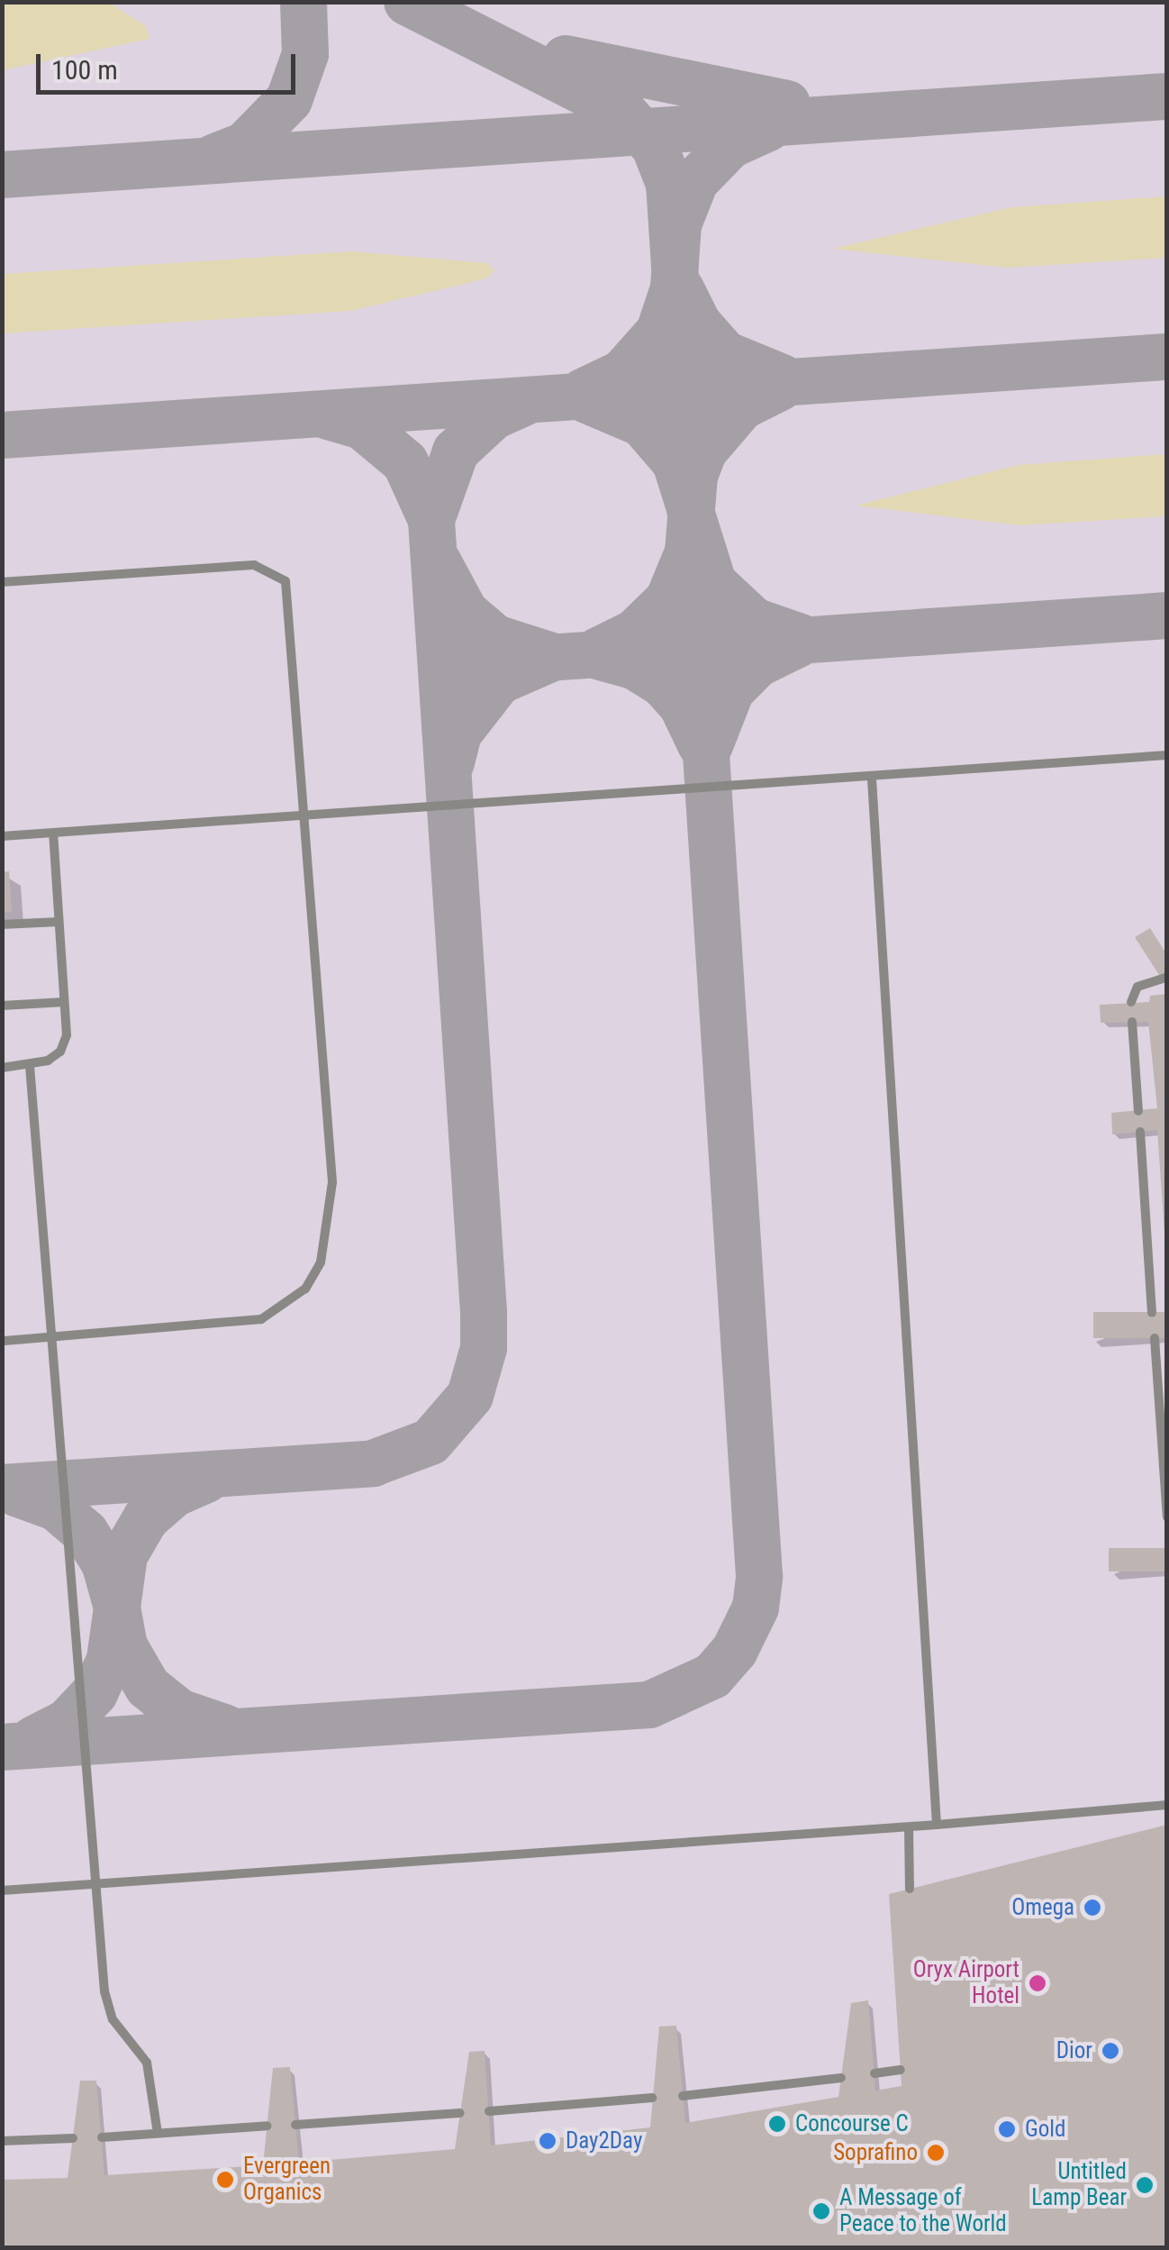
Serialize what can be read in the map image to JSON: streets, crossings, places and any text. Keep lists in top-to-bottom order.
{
  "places": [
    "Omega",
    "Oryx Airport Hotel",
    "Dior",
    "Concourse C",
    "Gold",
    "Day2Day",
    "Soprafino",
    "Evergreen Organics",
    "Untitled Lamp Bear",
    "A Message of Peace to the World"
  ],
  "scale_bar": "100 m"
}
